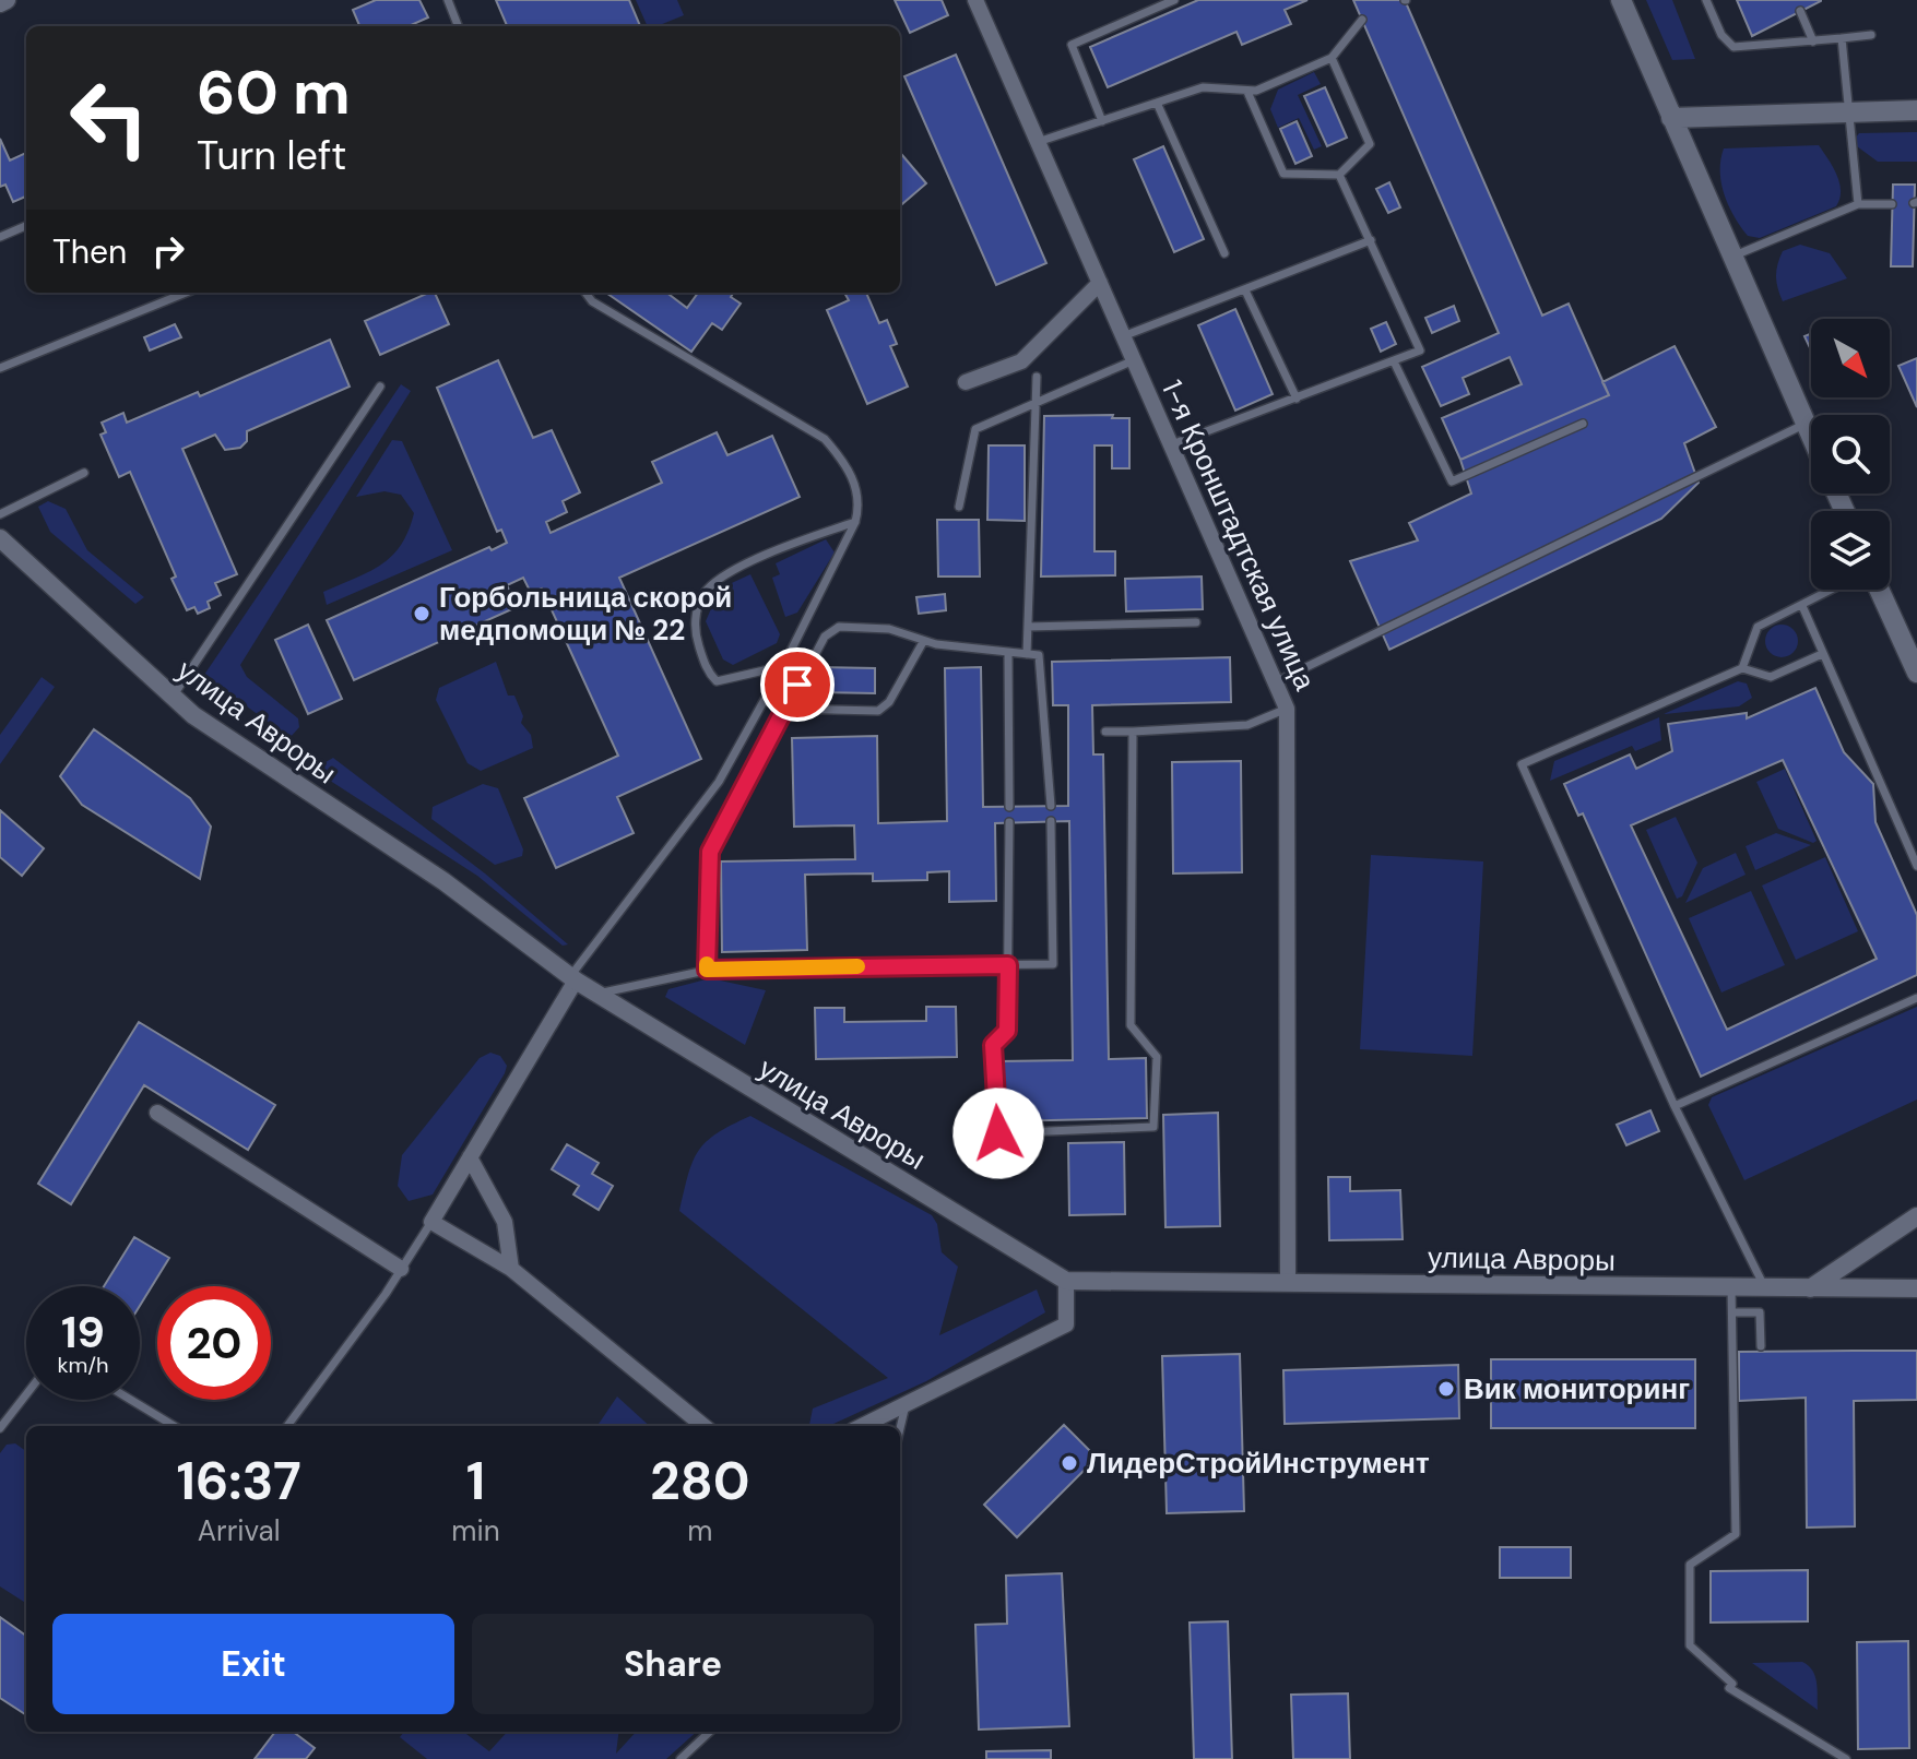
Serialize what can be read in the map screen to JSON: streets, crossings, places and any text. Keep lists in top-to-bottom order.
{
  "streets": {
    "street": ["1-я Кронштадтская улица", "улица Авроры"]
  },
  "crossings": [
    ["1-я Кронштадтская улица", "улица Авроры"]
  ],
  "places": ["Горбольница скорой медпомощи № 22", "Вик мониторинг", "ЛидерСтройИнструмент"],
  "north": "bottom right",
  "page": {
    "turn": ["60 m", "Turn left"],
    "then": "Then",
    "speed": "19 km/h",
    "limit": "20",
    "eta": [
      "16:37",
      "Arrival",
      "1",
      "min",
      "280",
      "m"
    ],
    "buttons": ["Exit", "Share"]
  }
}
